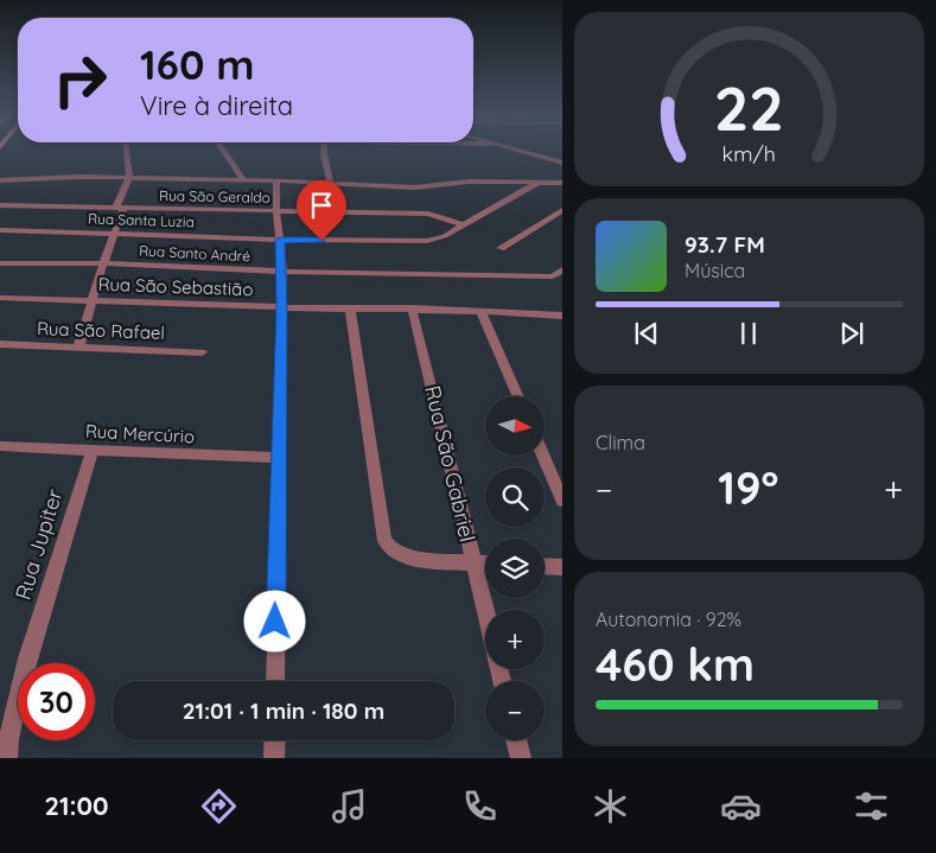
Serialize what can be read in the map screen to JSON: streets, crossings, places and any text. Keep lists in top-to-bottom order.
{
  "streets": {
    "street": [
      "Rua São Geraldo",
      "Rua Santa Luzia",
      "Rua Santo André",
      "Rua São Sebastião",
      "Rua São Rafael",
      "Rua Mercúrio",
      "Rua São Gabriel",
      "Rua Jupiter"
    ]
  },
  "crossings": [
    ["Rua São Geraldo", "Rua Santa Luzia"],
    ["Rua São Sebastião", "Rua São Gabriel"],
    ["Rua Mercúrio", "Rua Jupiter"]
  ],
  "north": "right",
  "page": {
    "turn": ["160 m", "Vire à direita"],
    "song": ["93.7 FM", "Música"],
    "tile": [
      "Clima",
      ["Autonomia · 92%", "460 km"]
    ],
    "map_buttons": ["+", "−"],
    "heat": ["−", "19°", "+"],
    "limit": "30",
    "trip": "21:01 · 1 min · 180 m",
    "tabs": "21:00",
    "gauge": ["22", "km/h"]
  }
}
